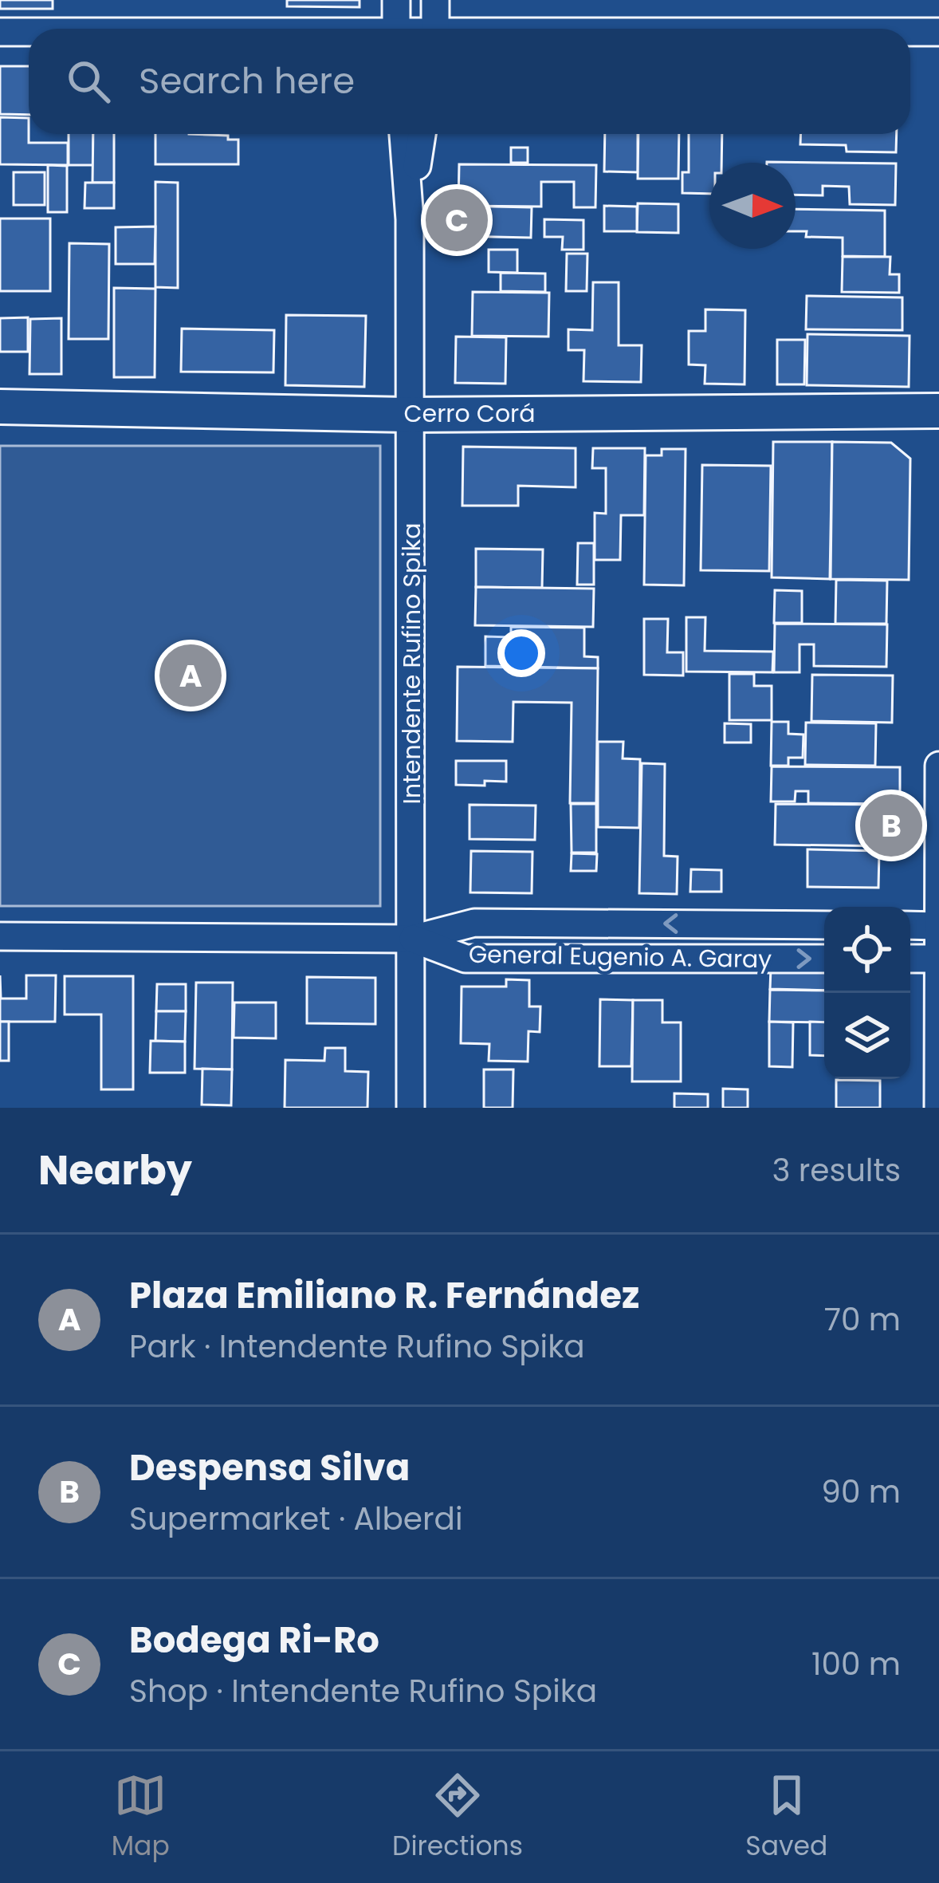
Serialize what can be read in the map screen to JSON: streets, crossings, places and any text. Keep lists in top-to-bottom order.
{
  "streets": {
    "street": ["Cerro Corá", "Intendente Rufino Spika", "General Eugenio A. Garay"]
  },
  "crossings": [
    ["Cerro Corá", "Intendente Rufino Spika"],
    ["Intendente Rufino Spika", "General Eugenio A. Garay"]
  ],
  "north": "right",
  "page": {
    "search": "Search here",
    "pins": ["C", "A", "B"],
    "heading": ["Nearby", "3 results"],
    "list": [
      {
        "mark": "A",
        "name": "Plaza Emiliano R. Fernández",
        "note": "Park · Intendente Rufino Spika",
        "value": "70 m"
      },
      {
        "mark": "B",
        "name": "Despensa Silva",
        "note": "Supermarket · Alberdi",
        "value": "90 m"
      },
      {
        "mark": "C",
        "name": "Bodega Ri-Ro",
        "note": "Shop · Intendente Rufino Spika",
        "value": "100 m"
      }
    ],
    "nav": ["Map", "Directions", "Saved"]
  }
}
